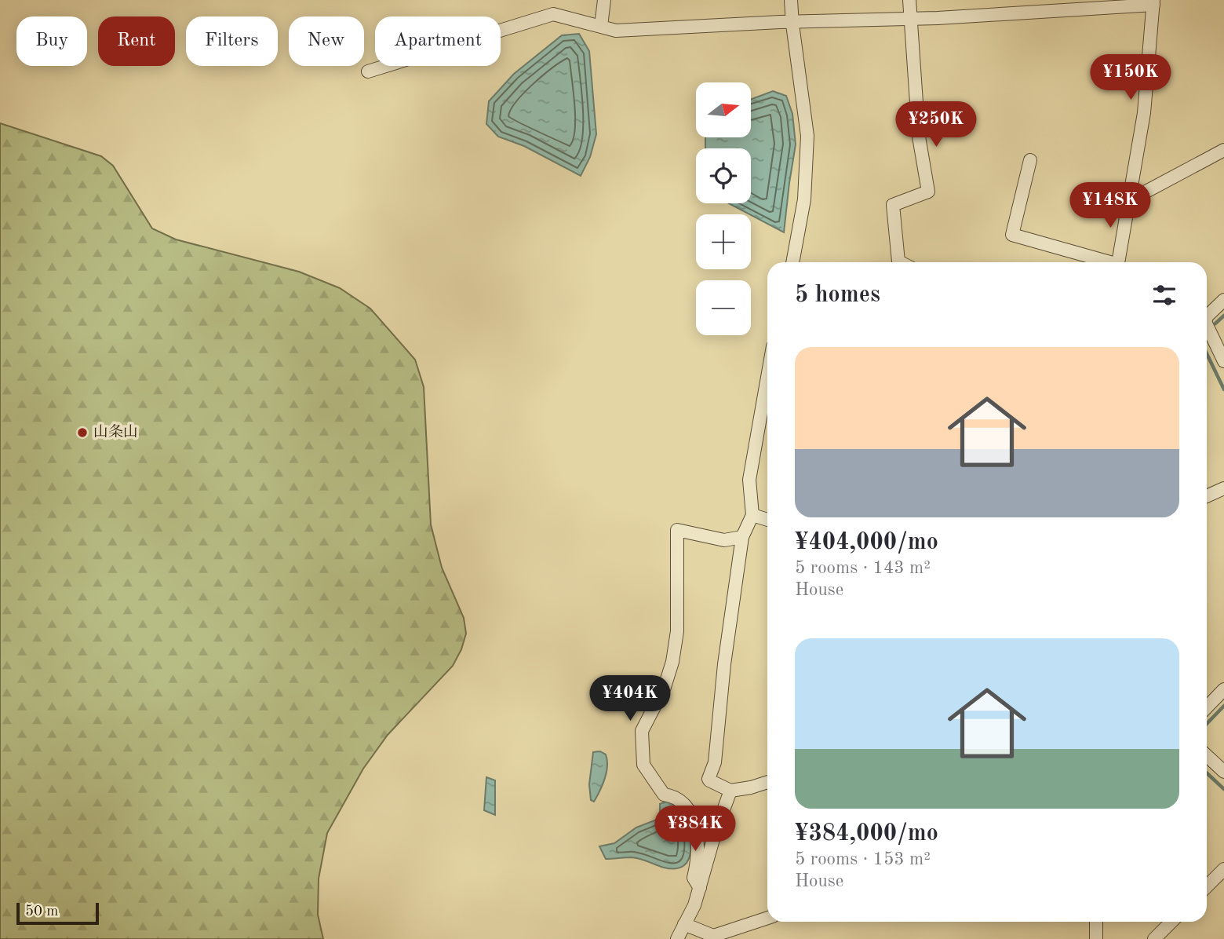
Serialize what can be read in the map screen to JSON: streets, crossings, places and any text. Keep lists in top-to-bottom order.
{
  "places": ["山条山"],
  "scale_bar": "50 m",
  "north": "right",
  "page": {
    "chip": [
      "Buy",
      "Rent",
      "Filters",
      "New",
      "Apartment"
    ],
    "price": [
      "¥150K",
      "¥250K",
      "¥148K",
      "¥404K",
      "¥384K"
    ],
    "map_buttons": ["+", "−"],
    "heading": "5 homes",
    "list": [
      {
        "name": "¥404,000/mo",
        "note": "5 rooms · 143 m² · House"
      },
      {
        "name": "¥384,000/mo",
        "note": "5 rooms · 153 m² · House"
      }
    ],
    "scale": "50 m"
  }
}
